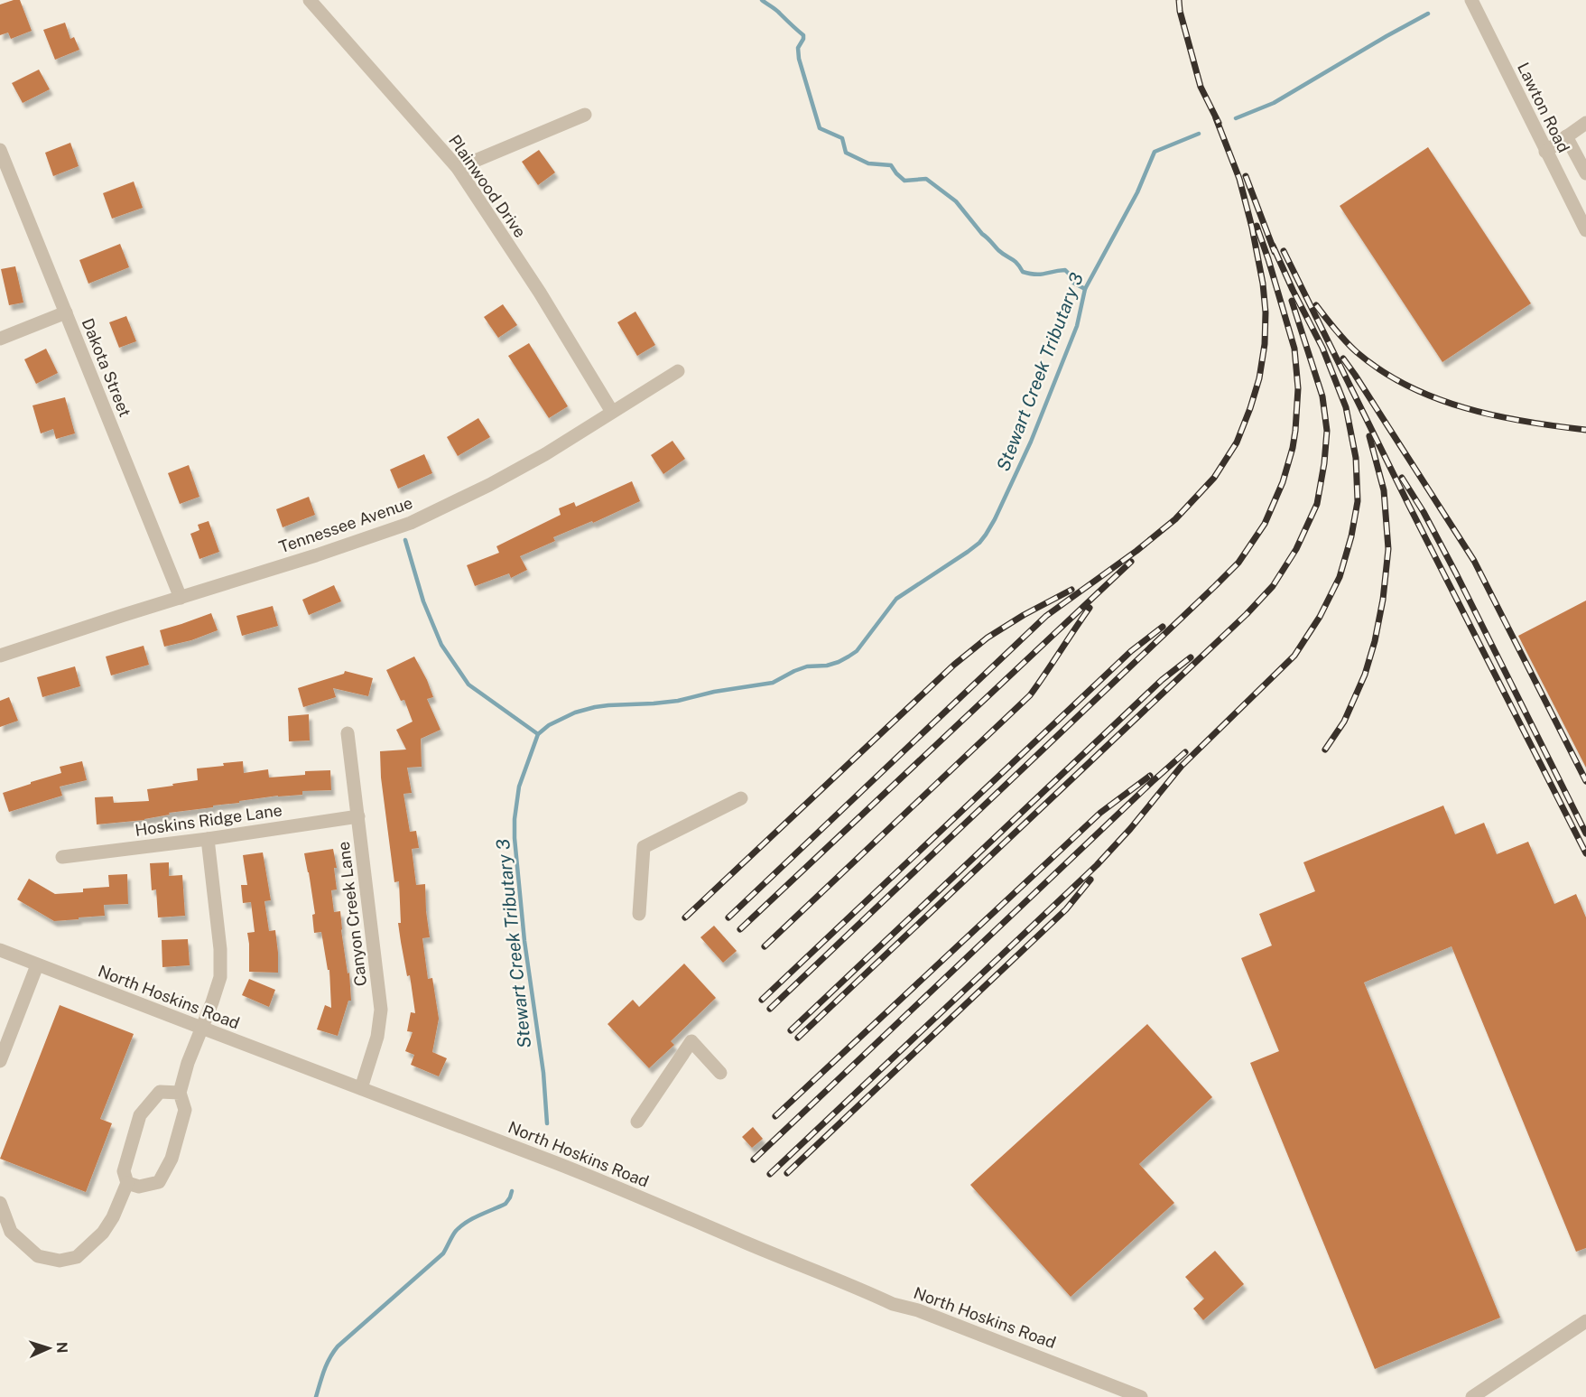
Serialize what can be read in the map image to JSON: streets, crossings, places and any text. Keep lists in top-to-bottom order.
{
  "streets": {
    "street": [
      "Lawton Road",
      "Plainwood Drive",
      "Dakota Street",
      "Tennessee Avenue",
      "Hoskins Ridge Lane",
      "Canyon Creek Lane",
      "North Hoskins Road"
    ]
  },
  "crossings": [
    ["Plainwood Drive", "Tennessee Avenue"],
    ["Dakota Street", "Tennessee Avenue"],
    ["Hoskins Ridge Lane", "Canyon Creek Lane"],
    ["Canyon Creek Lane", "North Hoskins Road"]
  ],
  "water": ["Stewart Creek Tributary 3"],
  "north": "right"
}
